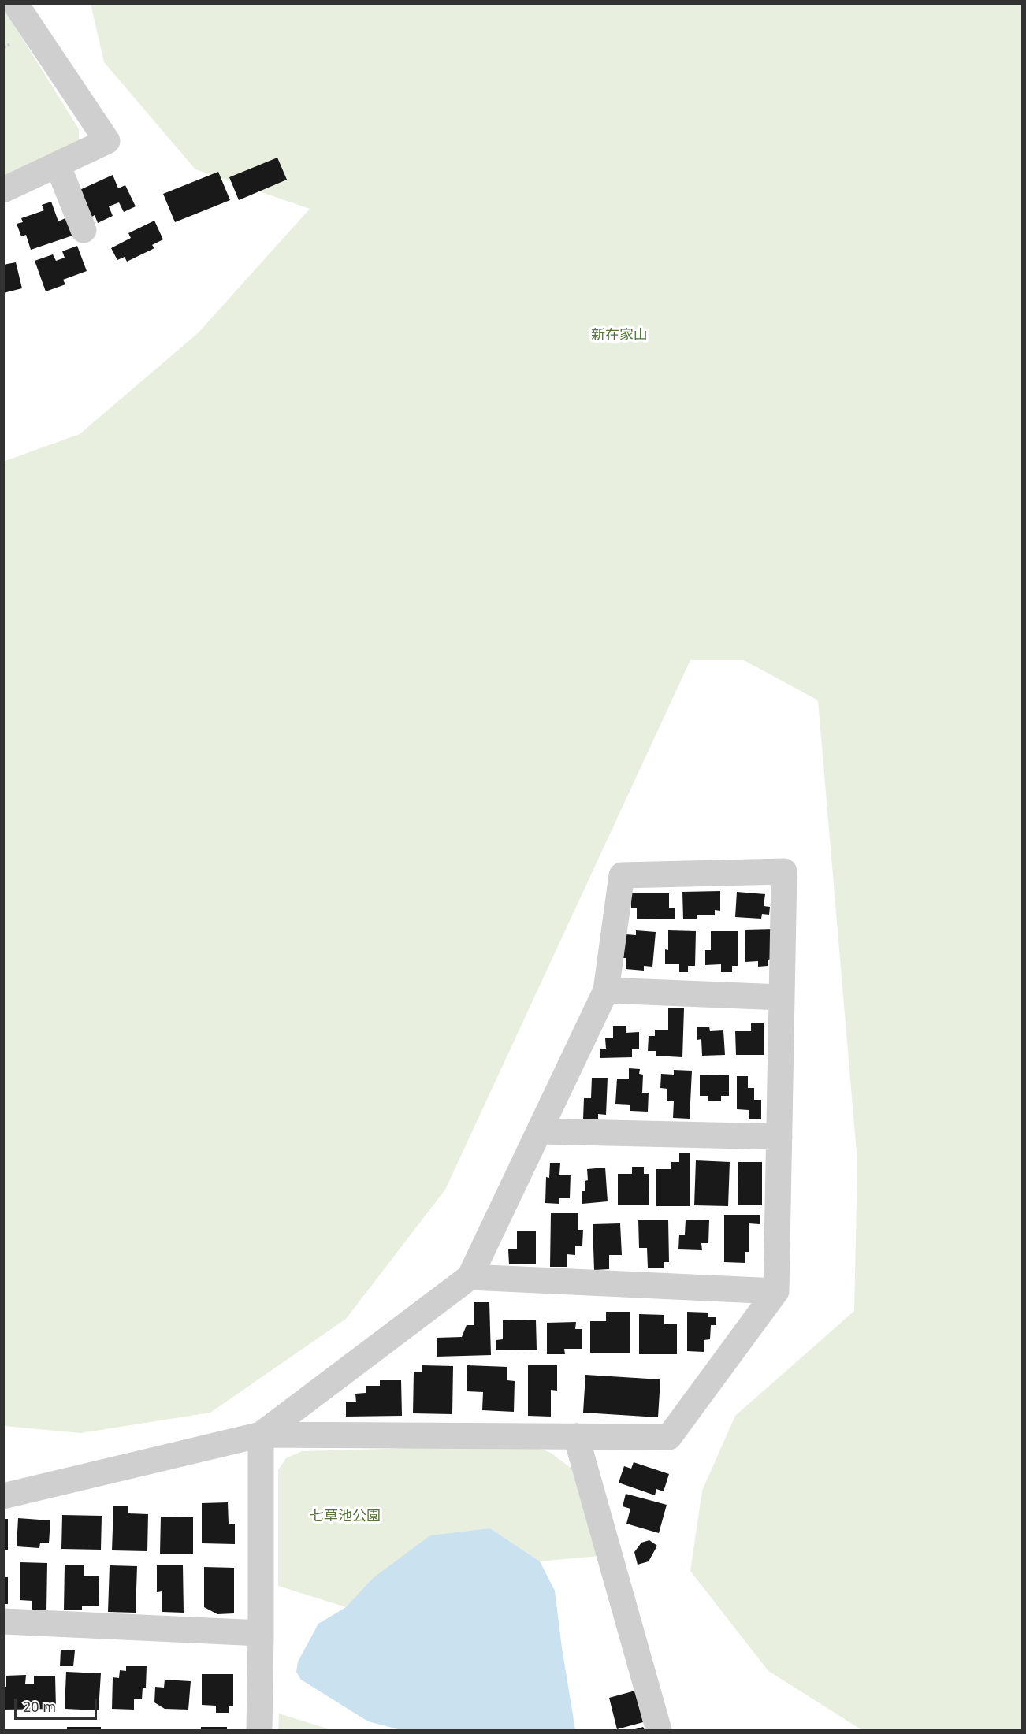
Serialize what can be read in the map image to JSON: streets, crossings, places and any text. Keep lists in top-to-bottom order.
{
  "parks": ["新在家山", "七草池公園"],
  "scale_bar": "20 m"
}
